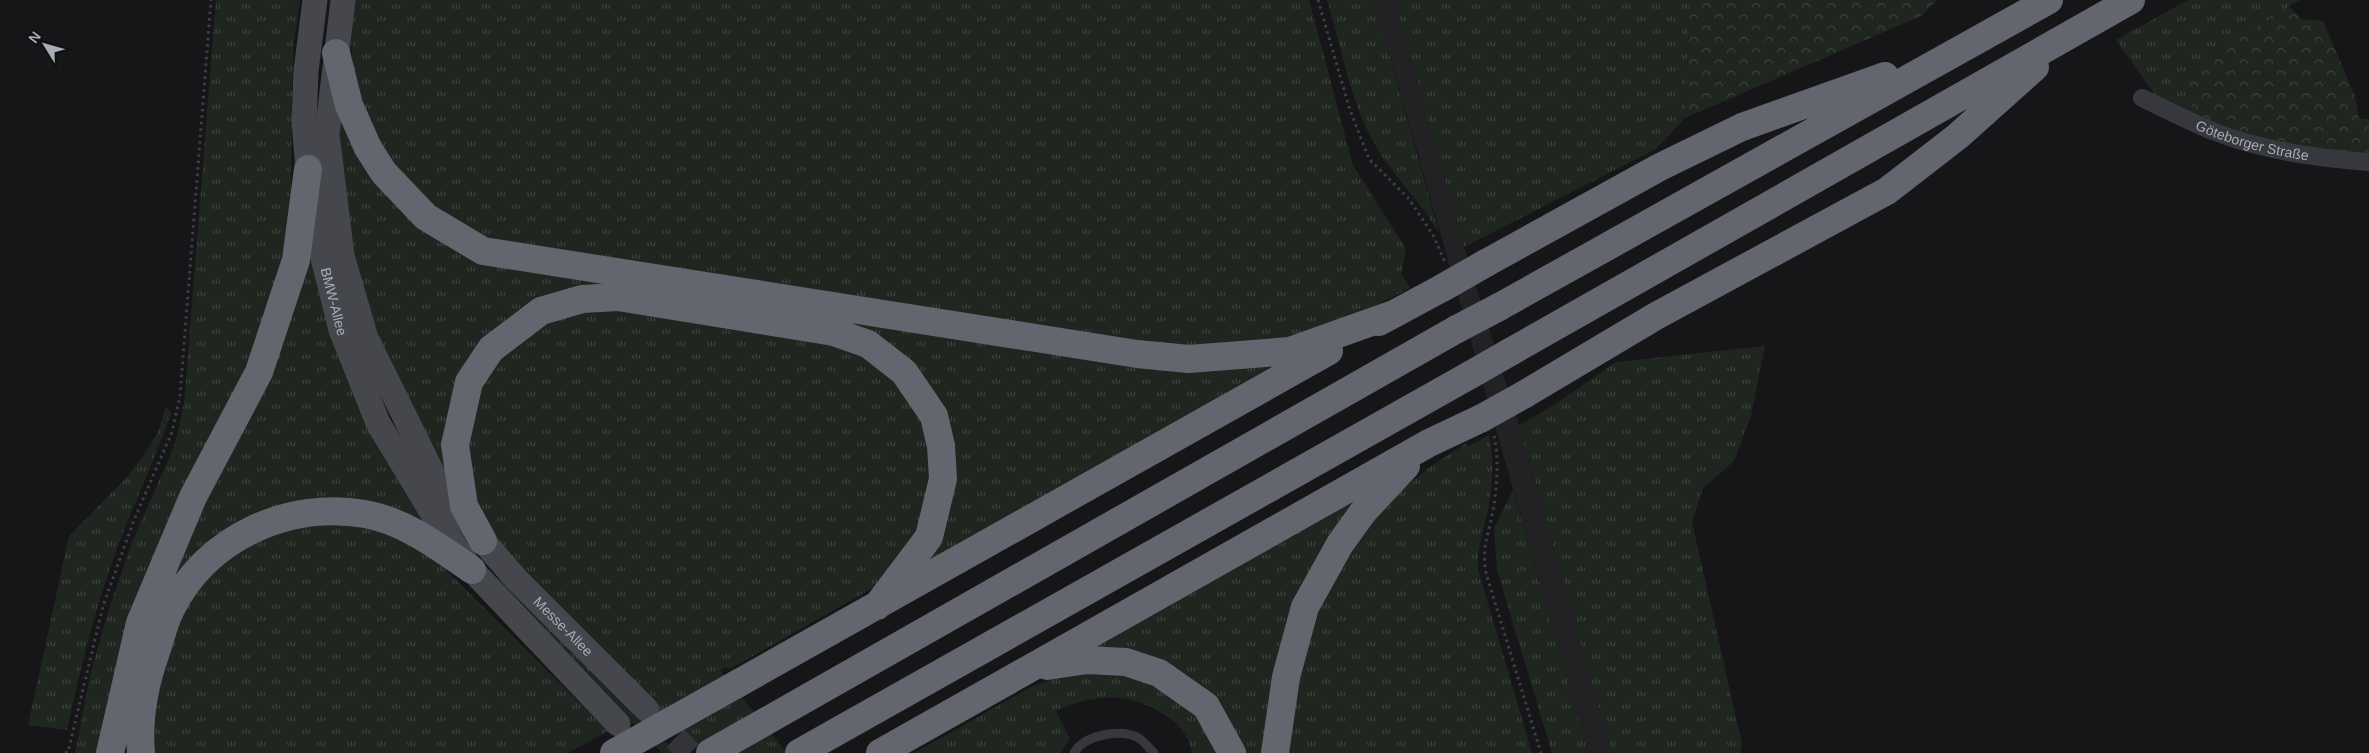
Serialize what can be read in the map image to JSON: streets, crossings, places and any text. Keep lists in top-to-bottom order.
{
  "streets": {
    "main road": ["BMW-Allee", "Messe-Allee"],
    "street": ["Göteborger Straße"]
  },
  "crossings": [
    ["BMW-Allee", "Messe-Allee"]
  ],
  "north": "top left"
}
